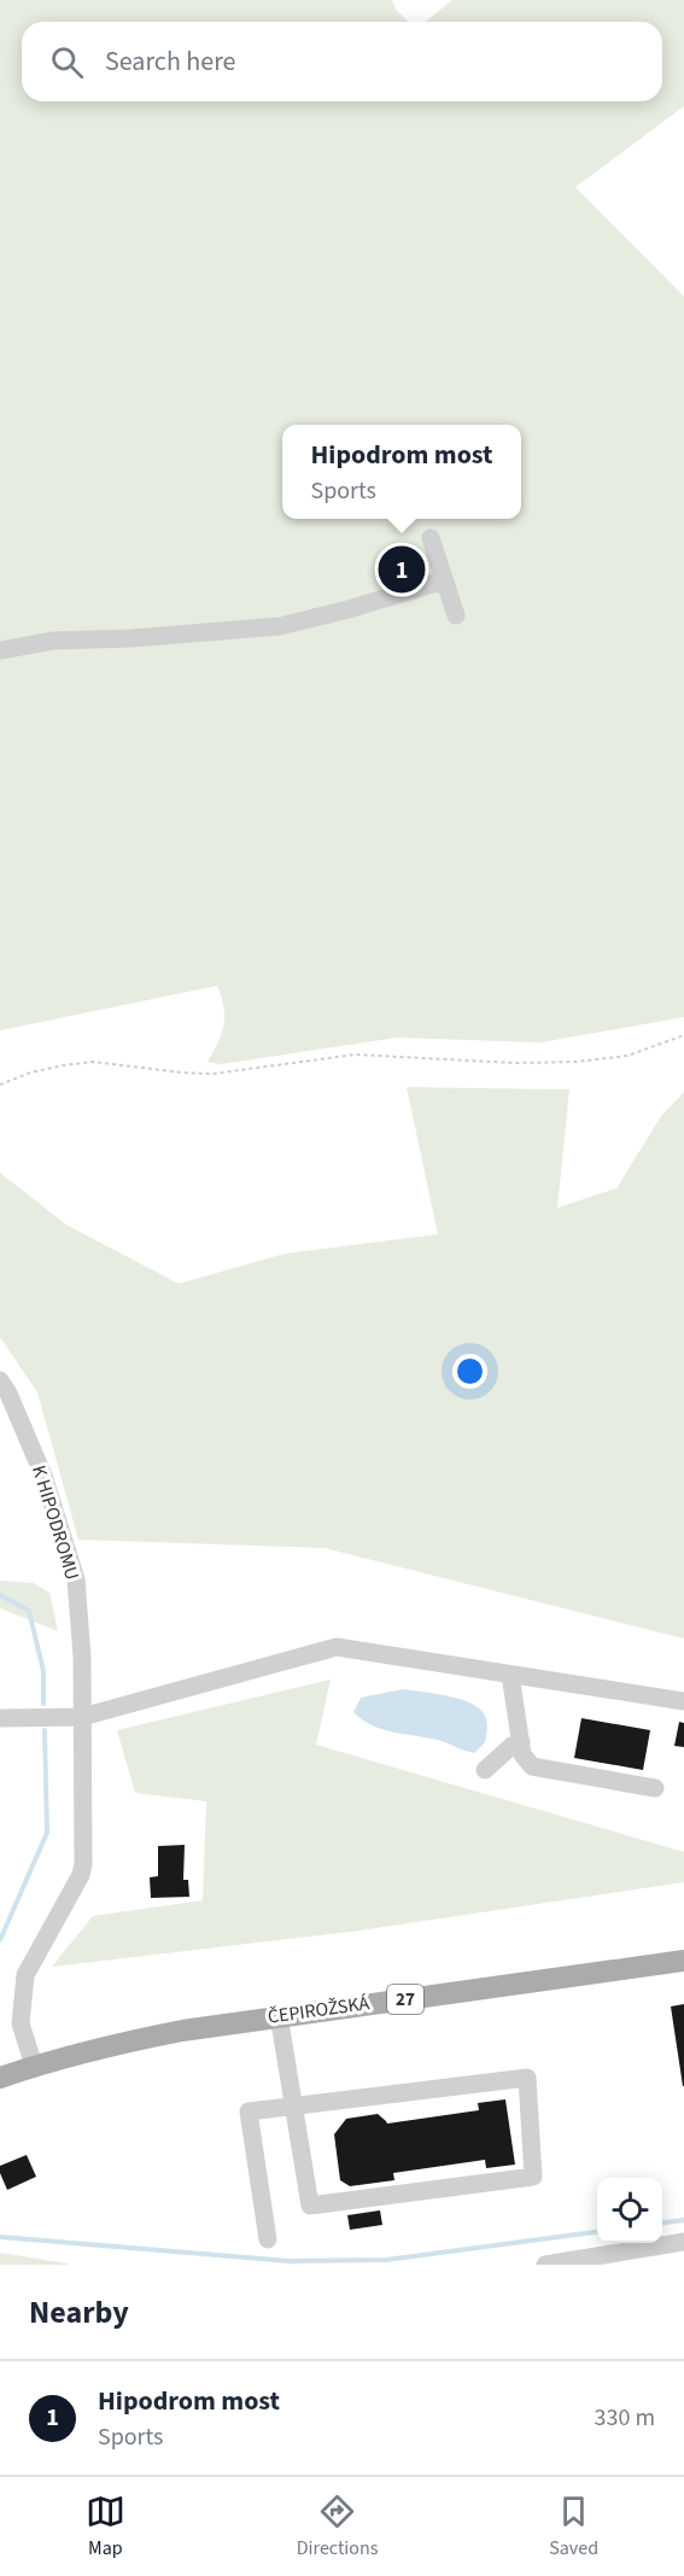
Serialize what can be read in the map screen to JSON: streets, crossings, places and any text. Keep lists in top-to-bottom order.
{
  "streets": {
    "main road": ["27", "ČEPIROŽSKÁ"],
    "street": ["K HIPODROMU"]
  },
  "crossings": [
    ["K HIPODROMU", "ČEPIROŽSKÁ"]
  ],
  "page": {
    "search": "Search here",
    "popup": ["Hipodrom most", "Sports"],
    "pins": "1",
    "heading": "Nearby",
    "list": [
      {
        "mark": "1",
        "name": "Hipodrom most",
        "note": "Sports",
        "value": "330 m"
      }
    ],
    "nav": ["Map", "Directions", "Saved"]
  }
}
